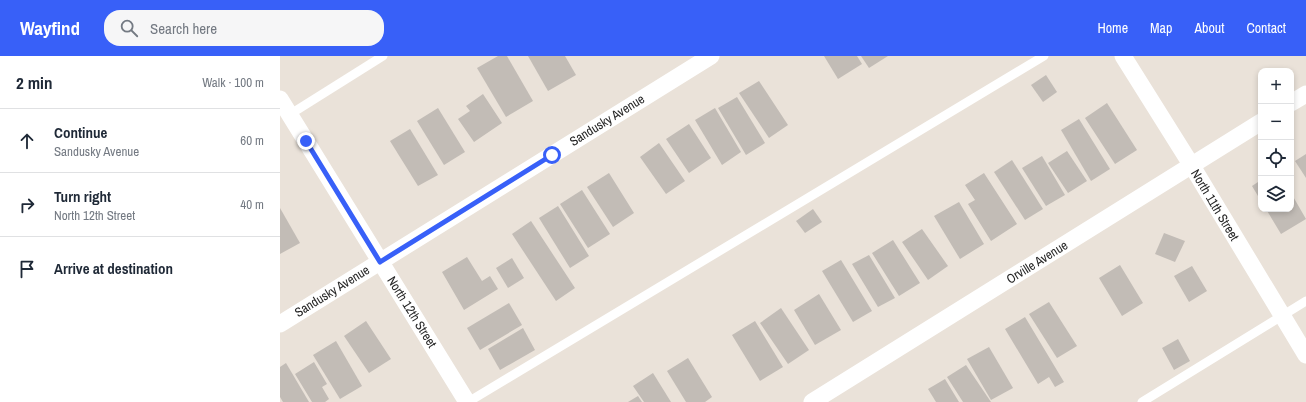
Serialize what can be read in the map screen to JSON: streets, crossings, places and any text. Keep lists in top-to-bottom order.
{
  "streets": {
    "street": [
      "Sandusky Avenue",
      "North 11th Street",
      "Orville Avenue",
      "North 12th Street"
    ]
  },
  "crossings": [
    ["Sandusky Avenue", "North 12th Street"],
    ["North 11th Street", "Orville Avenue"]
  ],
  "page": {
    "header": "Wayfind",
    "search": "Search here",
    "nav": [
      "Home",
      "Map",
      "About",
      "Contact"
    ],
    "heading": ["2 min", "Walk · 100 m"],
    "map_buttons": ["+", "−"],
    "list": [
      ["Continue", "Sandusky Avenue", "60 m"],
      ["Turn right", "North 12th Street", "40 m"],
      "Arrive at destination"
    ]
  }
}
